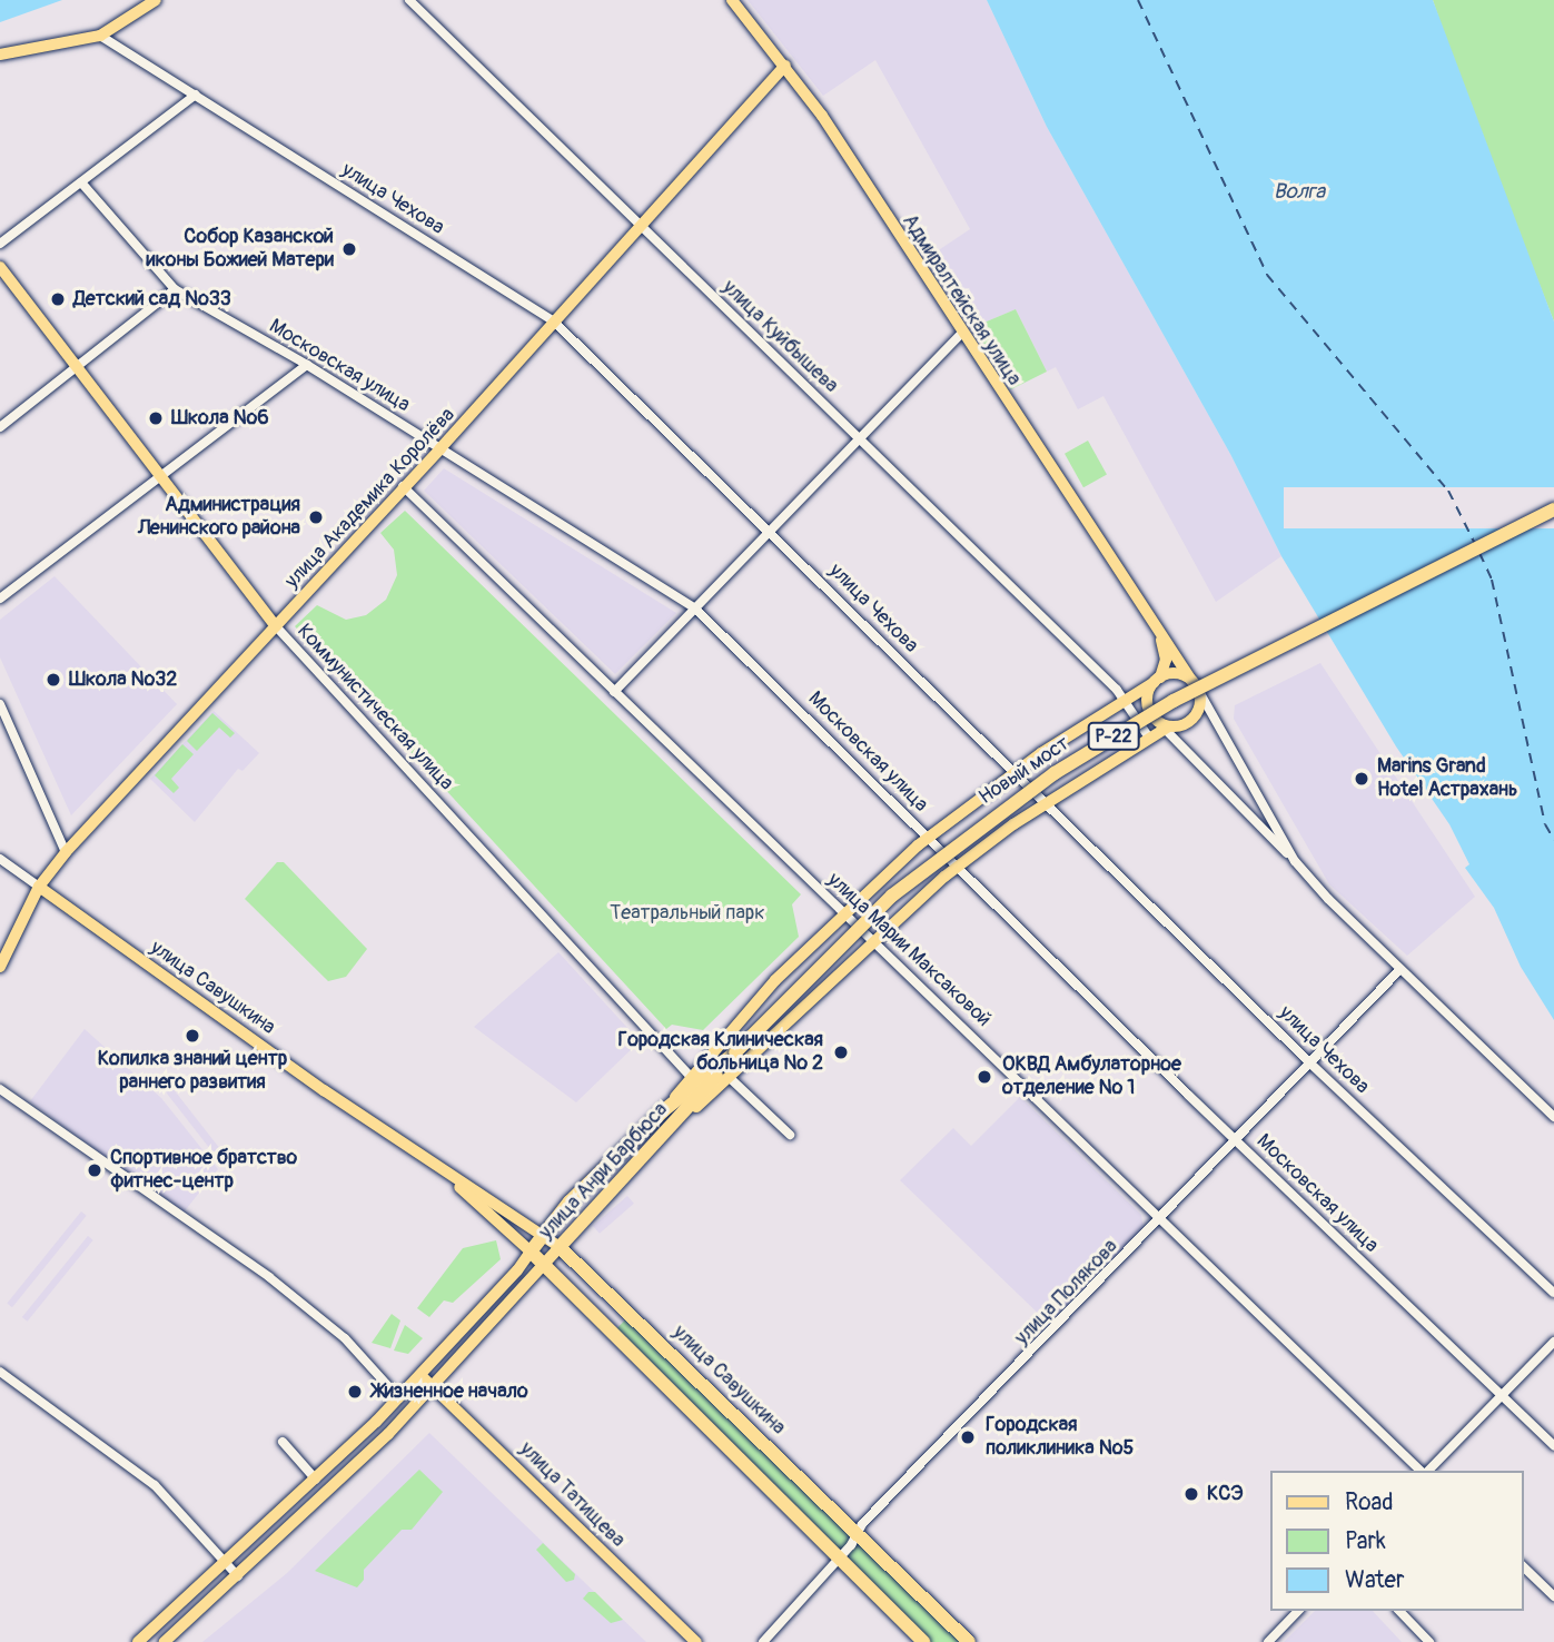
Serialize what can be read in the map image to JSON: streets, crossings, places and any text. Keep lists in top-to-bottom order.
{
  "streets": {
    "highway": [
      "Р-22",
      "Новый мост",
      "улица Савушкина",
      "улица Анри Барбюса"
    ],
    "main road": [
      "Адмиралтейская улица",
      "улица Академика Королёва",
      "Коммунистическая улица",
      "улица Татищева"
    ],
    "street": [
      "улица Чехова",
      "улица Куйбышева",
      "Московская улица",
      "улица Марии Максаковой",
      "улица Полякова"
    ]
  },
  "crossings": [
    ["улица Чехова", "улица Академика Королёва"],
    ["улица Чехова", "улица Полякова"],
    ["Адмиралтейская улица", "улица Академика Королёва"],
    ["улица Куйбышева", "улица Академика Королёва"],
    ["Московская улица", "улица Академика Королёва"],
    ["Московская улица", "улица Полякова"],
    ["улица Академика Королёва", "Коммунистическая улица"],
    ["улица Академика Королёва", "улица Марии Максаковой"],
    ["улица Академика Королёва", "улица Савушкина"],
    ["Новый мост", "улица Анри Барбюса"],
    ["улица Марии Максаковой", "улица Полякова"],
    ["улица Савушкина", "улица Анри Барбюса"],
    ["улица Савушкина", "улица Полякова"],
    ["улица Анри Барбюса", "улица Татищева"]
  ],
  "water": ["Волга"],
  "parks": ["Театральный парк"],
  "places": [
    "Собор Казанской иконы Божией Матери",
    "Детский сад №33",
    "Школа №6",
    "Администрация Ленинского района",
    "Школа №32",
    "Marins Grand Hotel Астрахань",
    "Копилка знаний центр раннего развития",
    "Городская Клиническая больница № 2",
    "ОКВД Амбулаторное отделение № 1",
    "Спортивное братство фитнес-центр",
    "Жизненное начало",
    "Городская поликлиника №5",
    "КСЭ"
  ],
  "legend": ["Road", "Park", "Water"]
}
